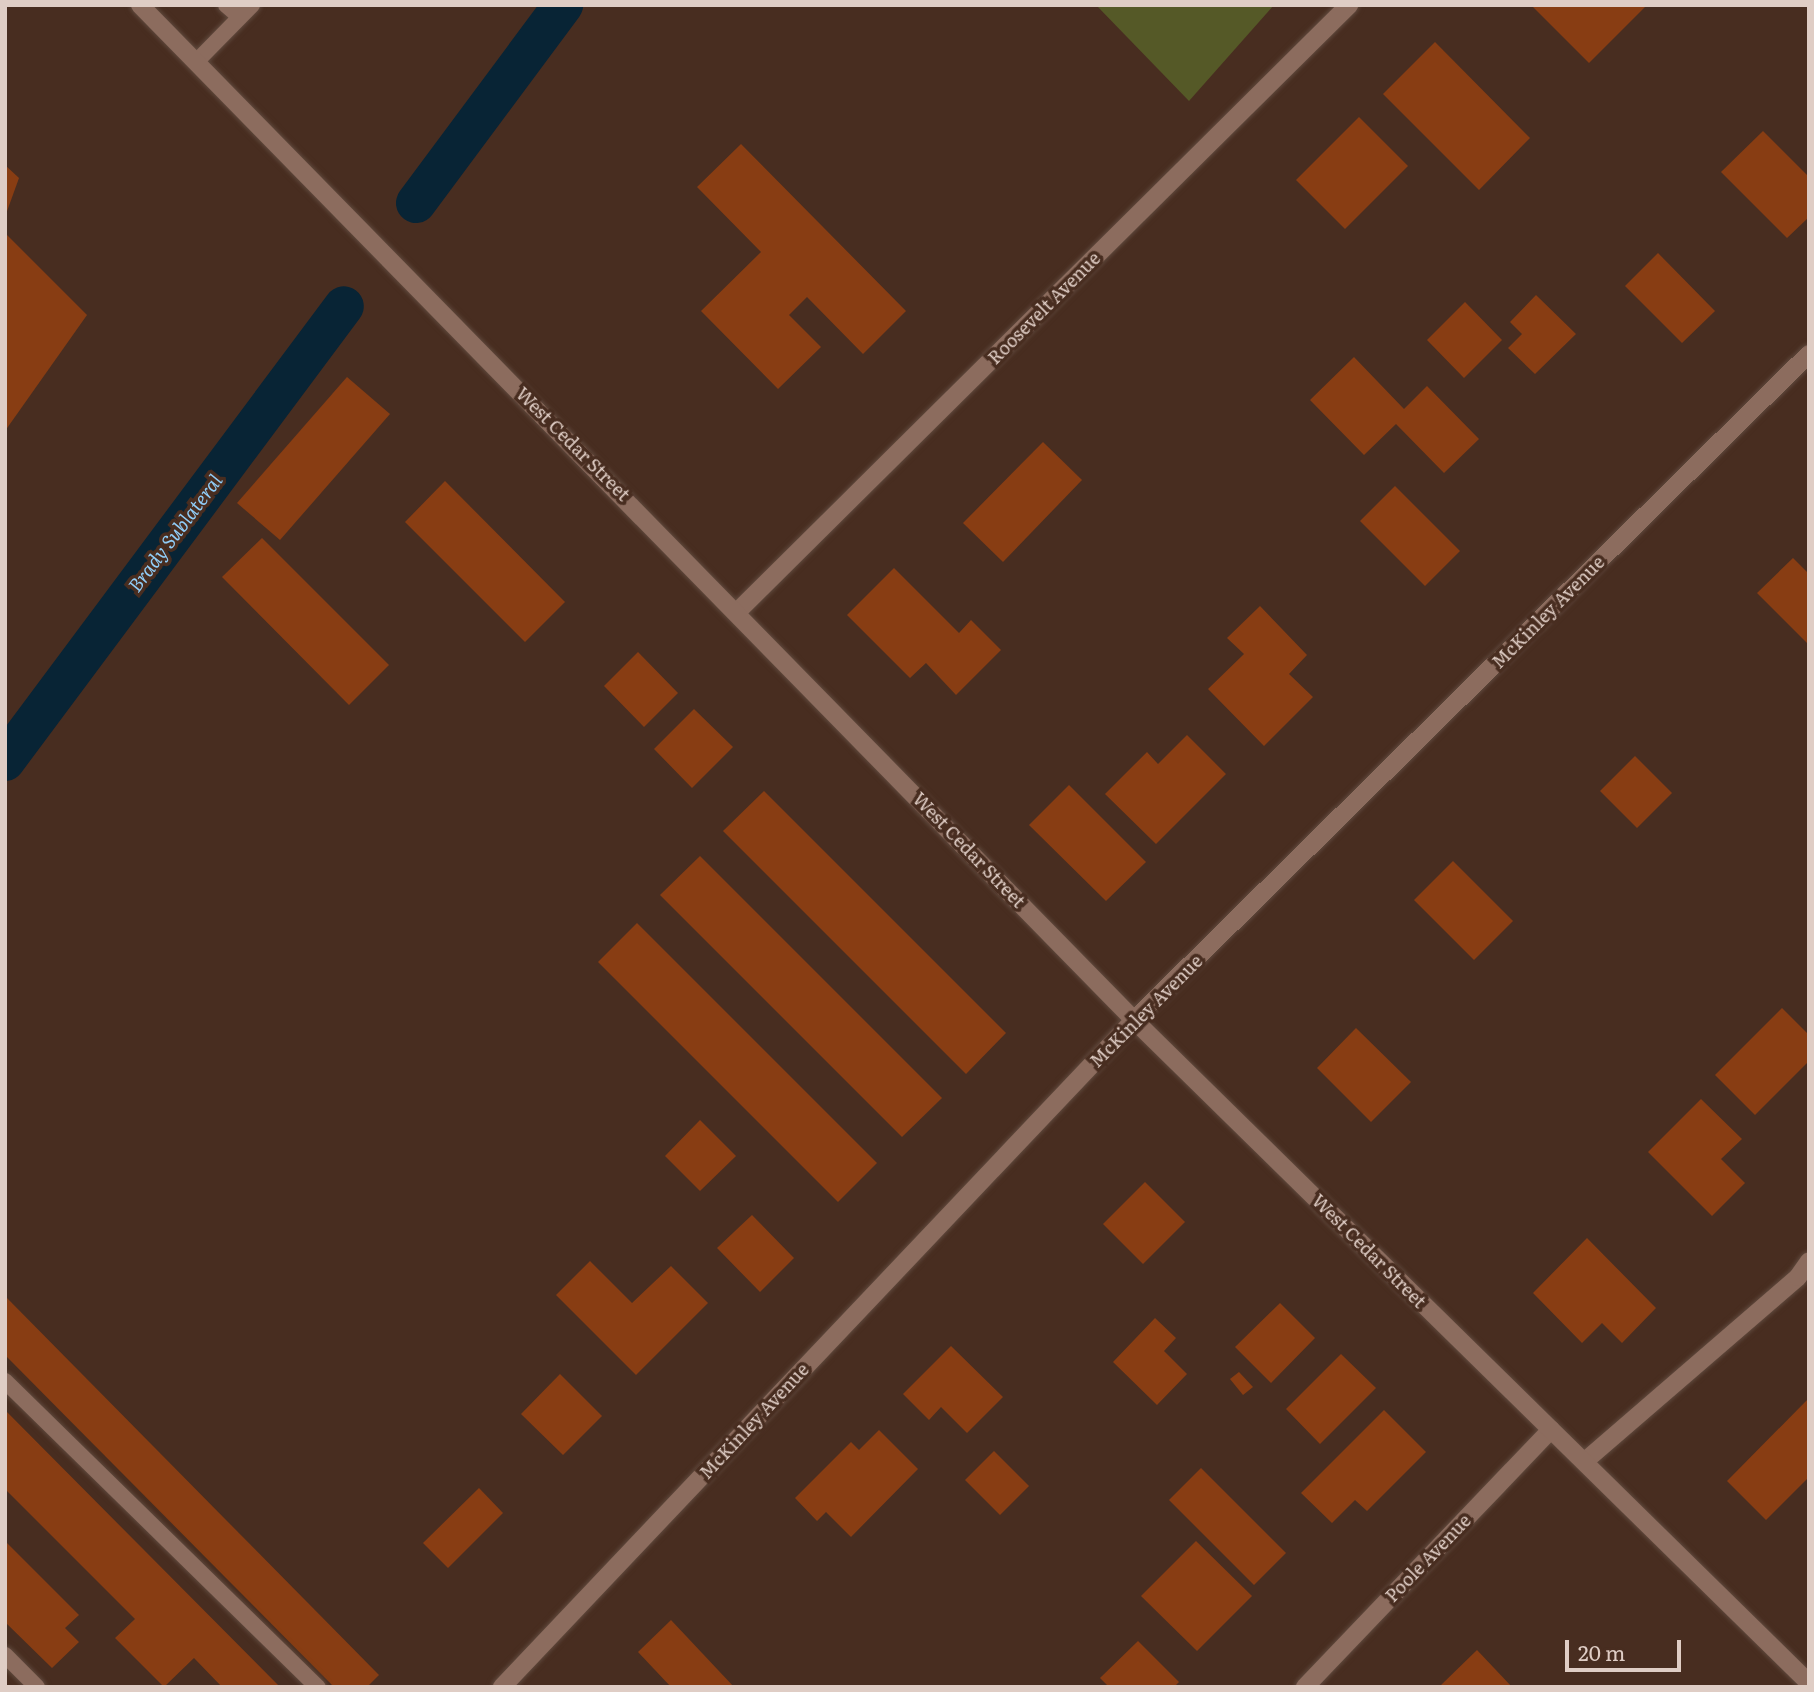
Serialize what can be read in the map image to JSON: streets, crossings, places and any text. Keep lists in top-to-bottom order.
{
  "streets": {
    "street": [
      "Roosevelt Avenue",
      "West Cedar Street",
      "McKinley Avenue",
      "Poole Avenue"
    ]
  },
  "crossings": [
    ["Roosevelt Avenue", "West Cedar Street"],
    ["West Cedar Street", "McKinley Avenue"],
    ["West Cedar Street", "Poole Avenue"]
  ],
  "water": ["Brady Sublateral"],
  "scale_bar": "20 m"
}
